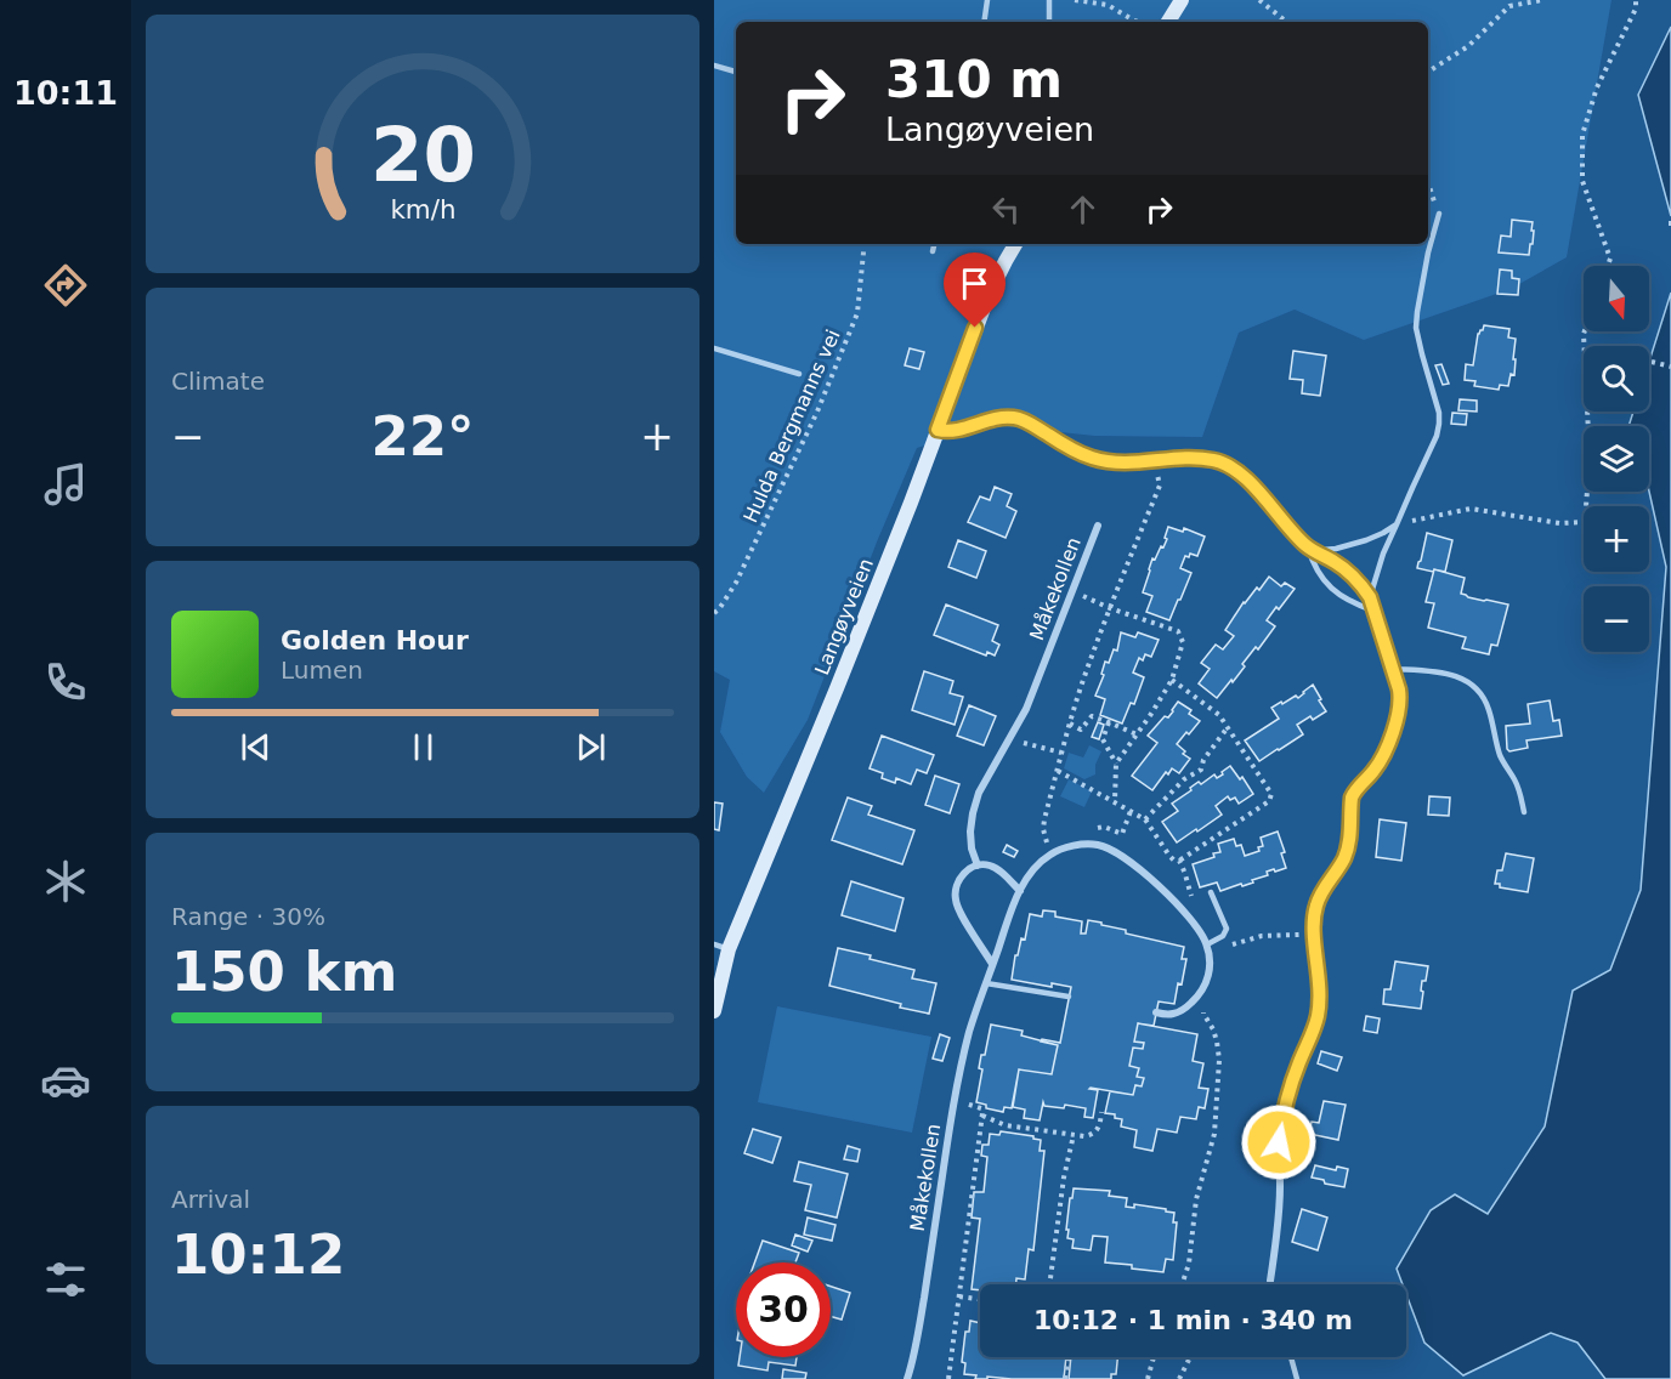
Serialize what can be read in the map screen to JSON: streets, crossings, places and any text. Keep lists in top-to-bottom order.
{
  "streets": {
    "main road": ["Langøyveien"],
    "street": ["Måkekollen"],
    "lane": ["Hulda Bergmanns vei"]
  },
  "north": "bottom",
  "page": {
    "tabs": "10:11",
    "turn": ["310 m", "Langøyveien"],
    "map_buttons": ["+", "−"],
    "tile": [
      "Climate",
      ["Range · 30%", "150 km"],
      ["Arrival", "10:12"]
    ],
    "heat": ["−", "22°", "+"],
    "song": ["Golden Hour", "Lumen"],
    "limit": "30",
    "trip": "10:12 · 1 min · 340 m",
    "gauge": ["20", "km/h"]
  }
}
